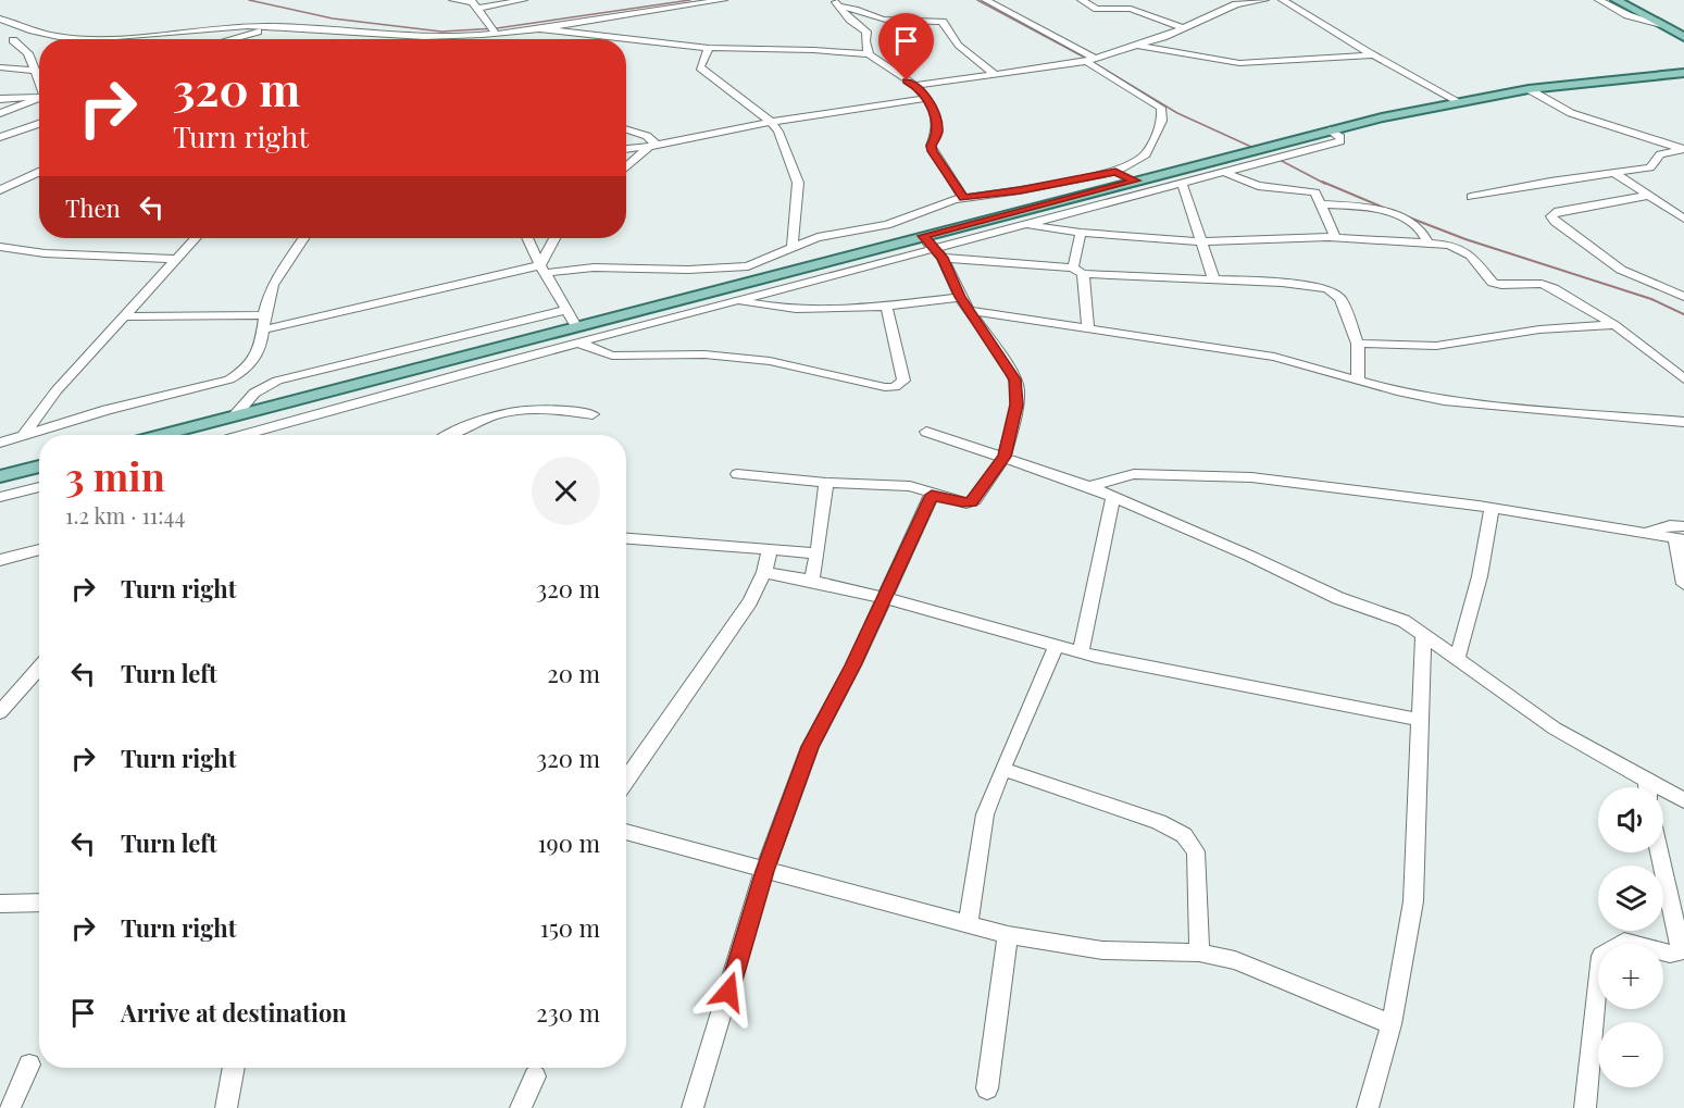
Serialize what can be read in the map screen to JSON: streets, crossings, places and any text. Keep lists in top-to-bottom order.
{
  "page": {
    "turn": ["320 m", "Turn right"],
    "then": "Then",
    "heading": ["3 min", "1.2 km · 11:44"],
    "list": [
      {
        "name": "Turn right",
        "value": "320 m"
      },
      {
        "name": "Turn left",
        "value": "20 m"
      },
      {
        "name": "Turn right",
        "value": "320 m"
      },
      {
        "name": "Turn left",
        "value": "190 m"
      },
      {
        "name": "Turn right",
        "value": "150 m"
      },
      {
        "name": "Arrive at destination",
        "value": "230 m"
      }
    ],
    "map_buttons": ["+", "−"]
  }
}
